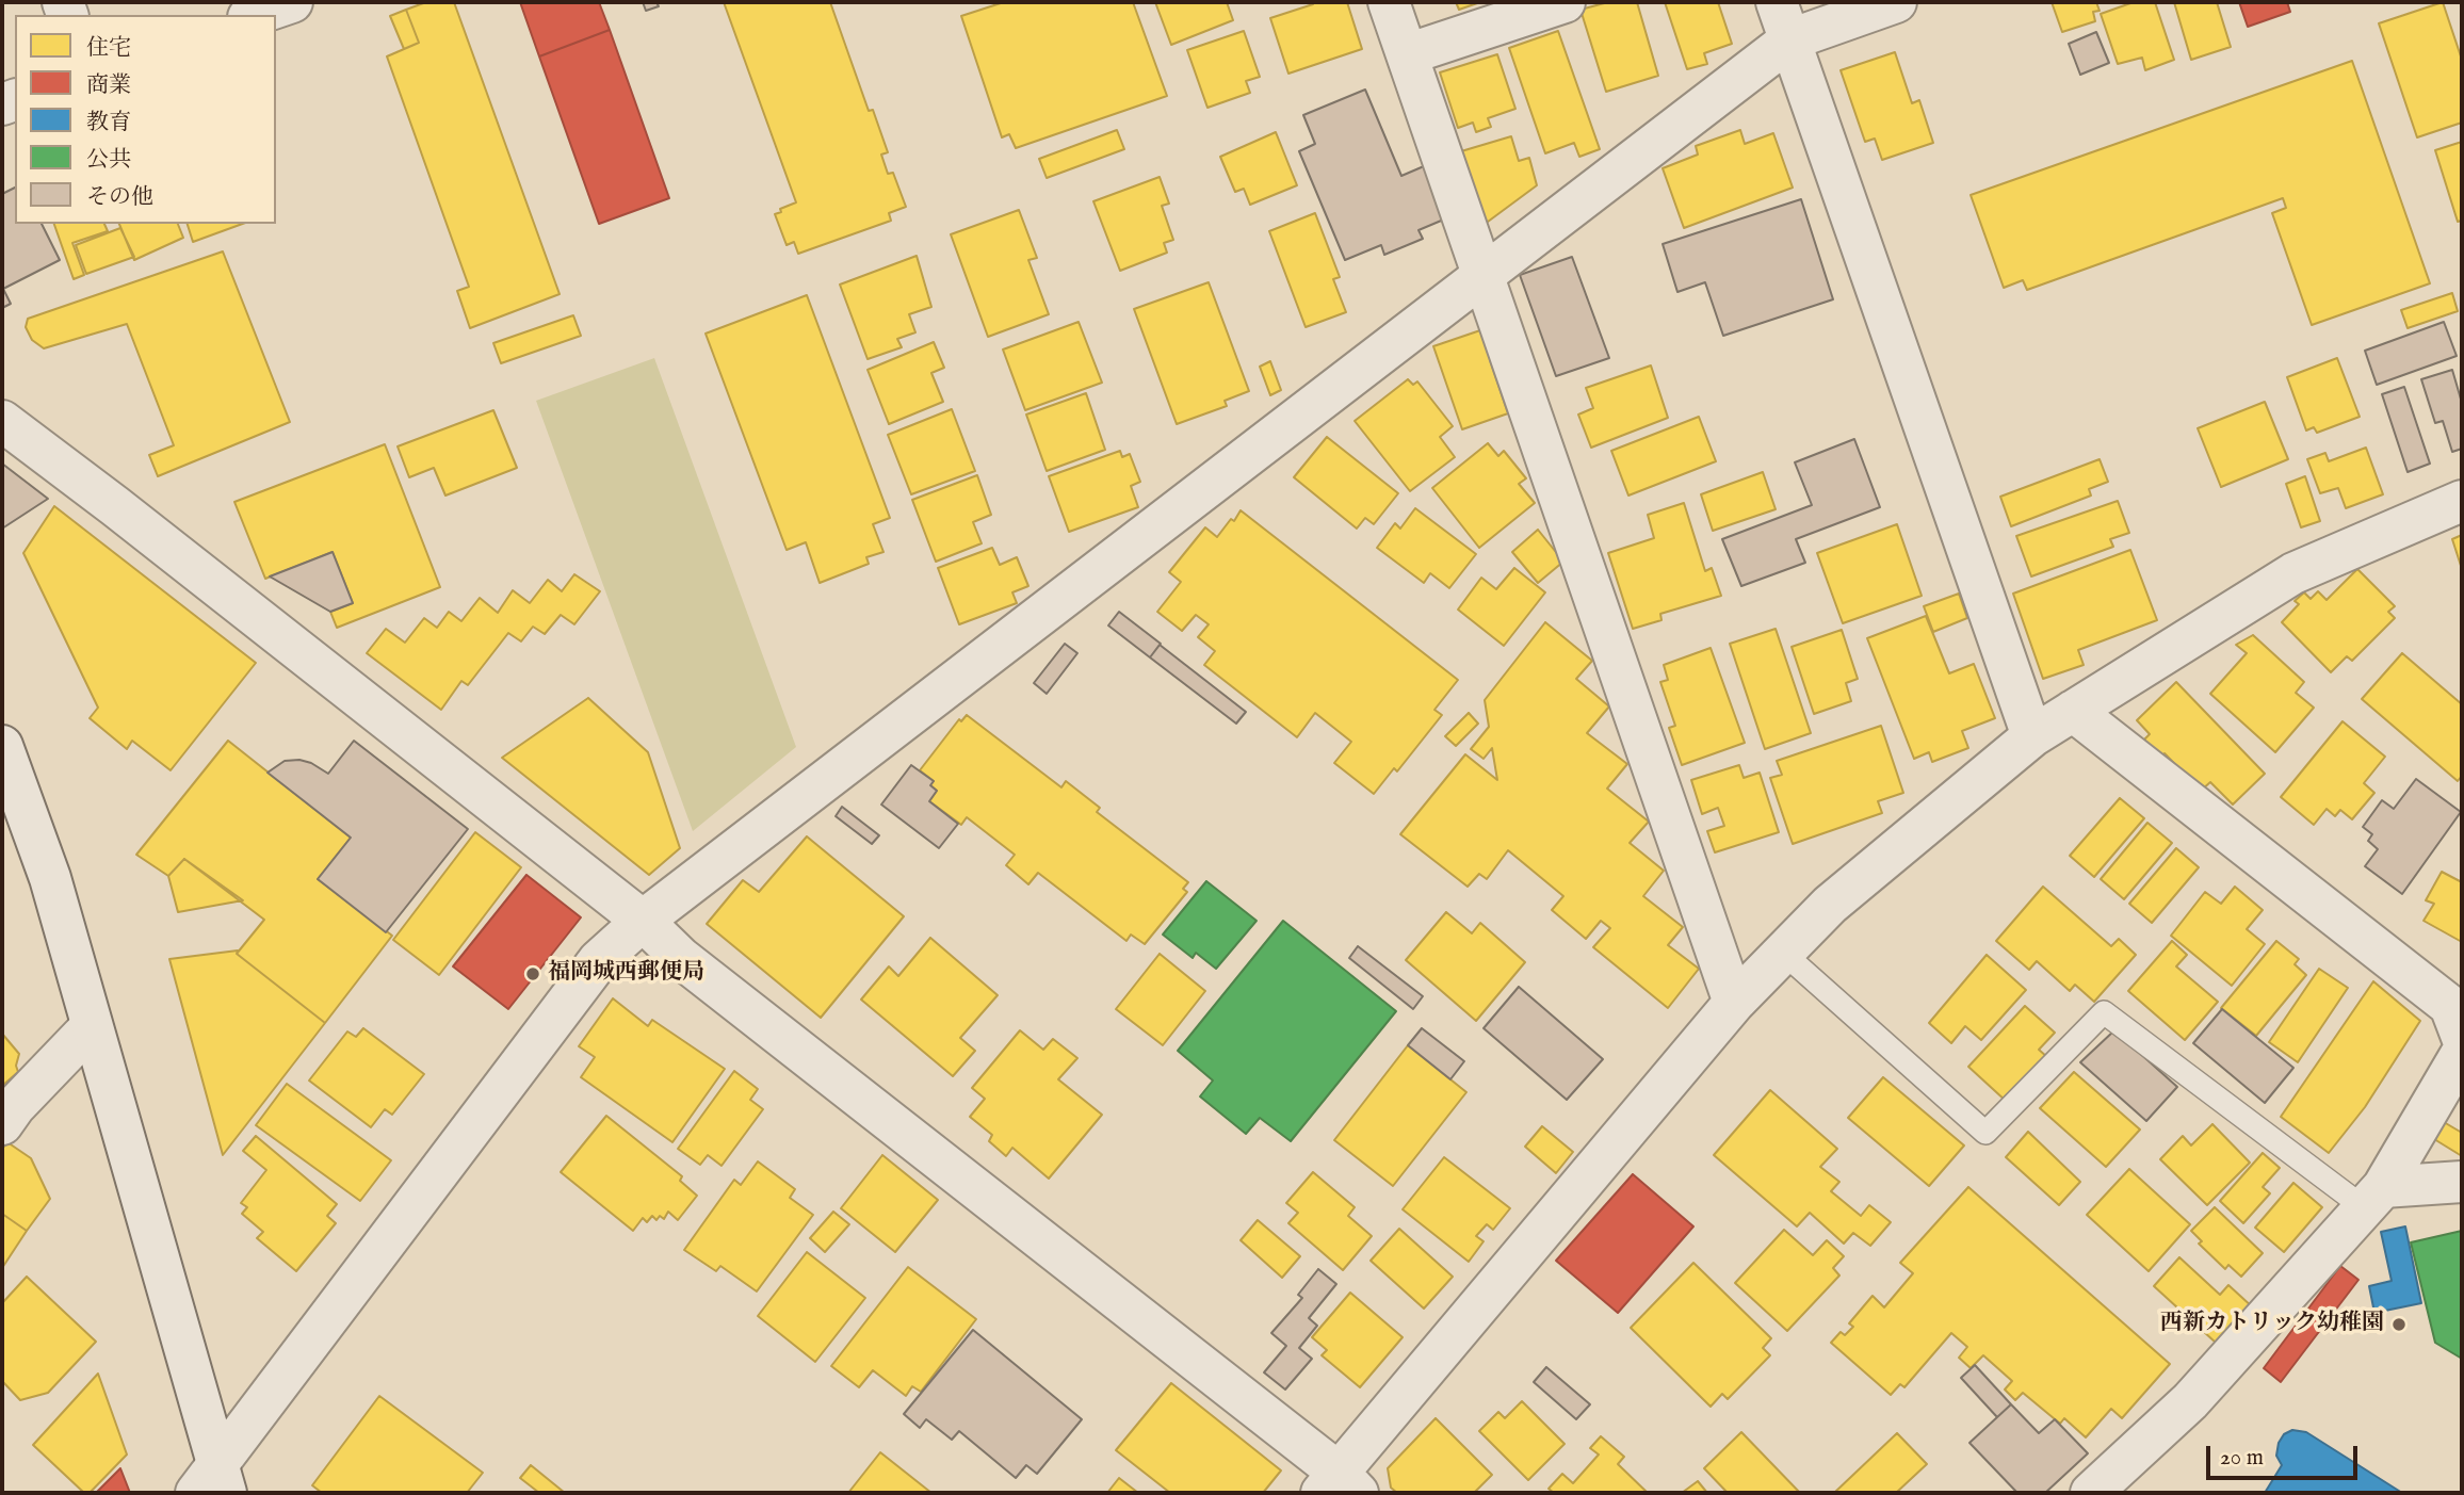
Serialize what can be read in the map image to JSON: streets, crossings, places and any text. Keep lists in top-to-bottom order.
{
  "places": ["福岡城西郵便局", "西新カトリック幼稚園"],
  "legend": [
    "住宅",
    "商業",
    "教育",
    "公共",
    "その他"
  ],
  "scale_bar": "20 m"
}
